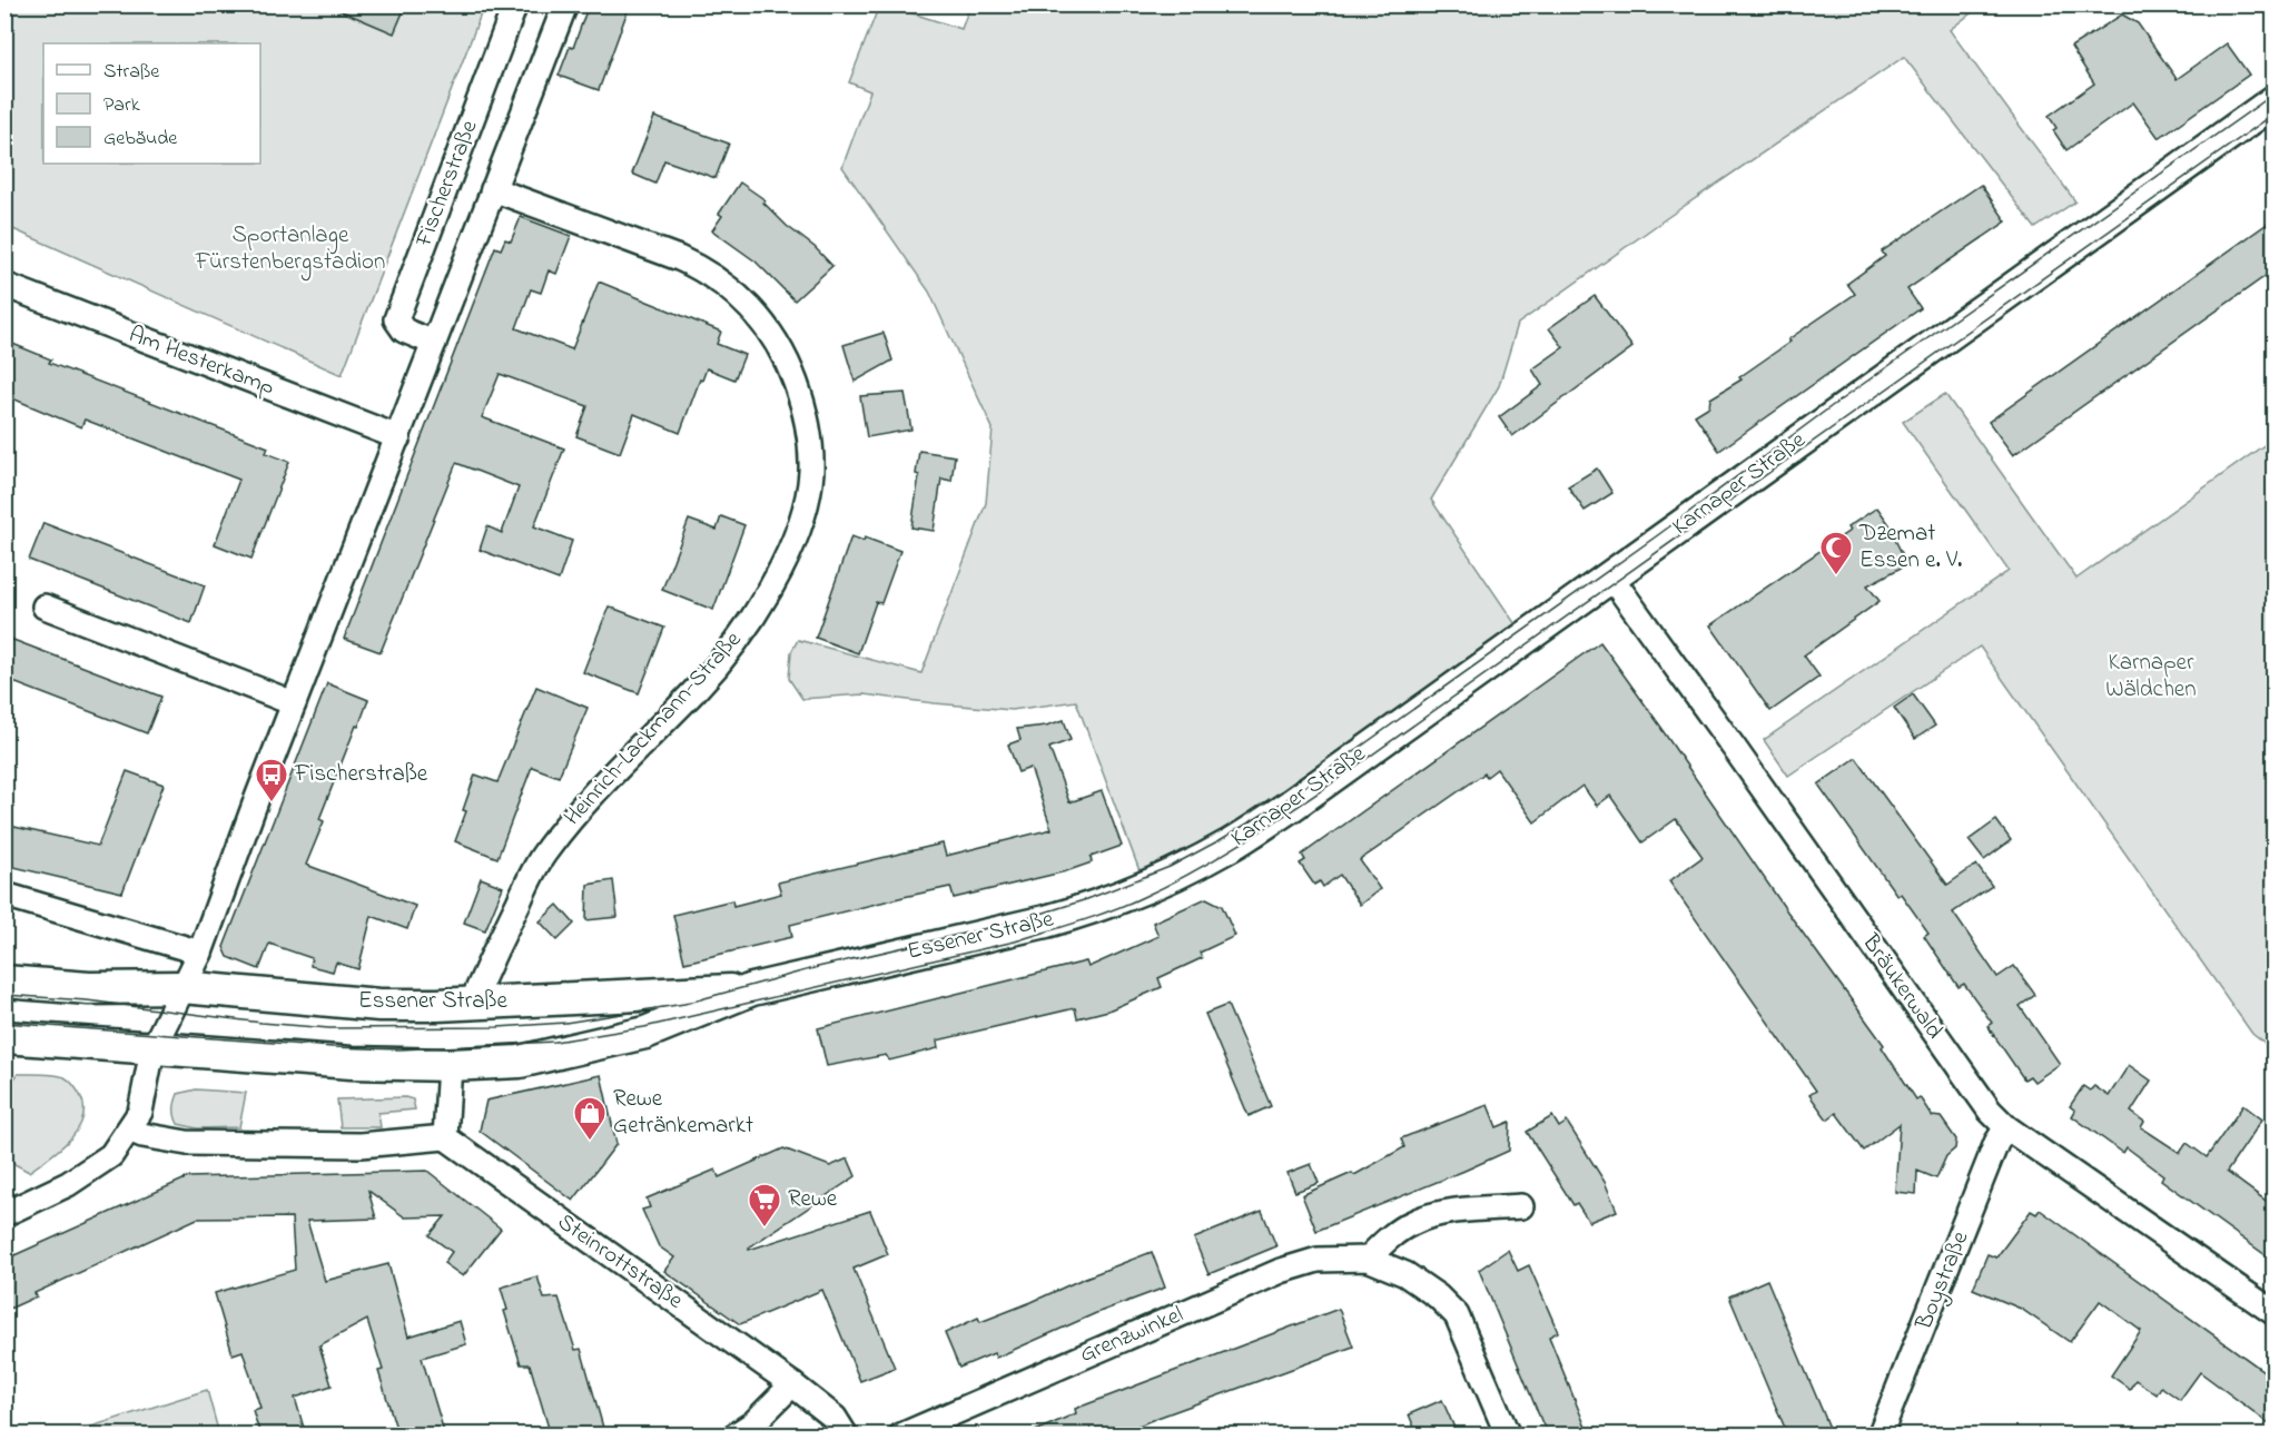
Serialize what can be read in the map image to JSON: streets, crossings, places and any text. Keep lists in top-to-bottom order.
{
  "streets": {
    "main road": ["Karnaper Straße", "Essener Straße"],
    "street": [
      "Fischerstraße",
      "Am Hesterkamp",
      "Heinrich-Lackmann-Straße",
      "Bräukerwald",
      "Steinrottstraße",
      "Boystraße",
      "Grenzwinkel"
    ]
  },
  "crossings": [
    ["Fischerstraße", "Am Hesterkamp"],
    ["Fischerstraße", "Heinrich-Lackmann-Straße"],
    ["Fischerstraße", "Essener Straße"],
    ["Karnaper Straße", "Essener Straße"],
    ["Karnaper Straße", "Bräukerwald"],
    ["Heinrich-Lackmann-Straße", "Essener Straße"],
    ["Bräukerwald", "Boystraße"]
  ],
  "parks": ["Sportanlage Fürstenbergstadion", "Karnaper Wäldchen"],
  "places": {
    "mosque": ["Dzemat Essen e. V."],
    "bus stop": ["Fischerstraße"],
    "shop": ["Rewe Getränkemarkt"],
    "supermarket": ["Rewe"]
  },
  "legend": ["Straße", "Park", "Gebäude"]
}
